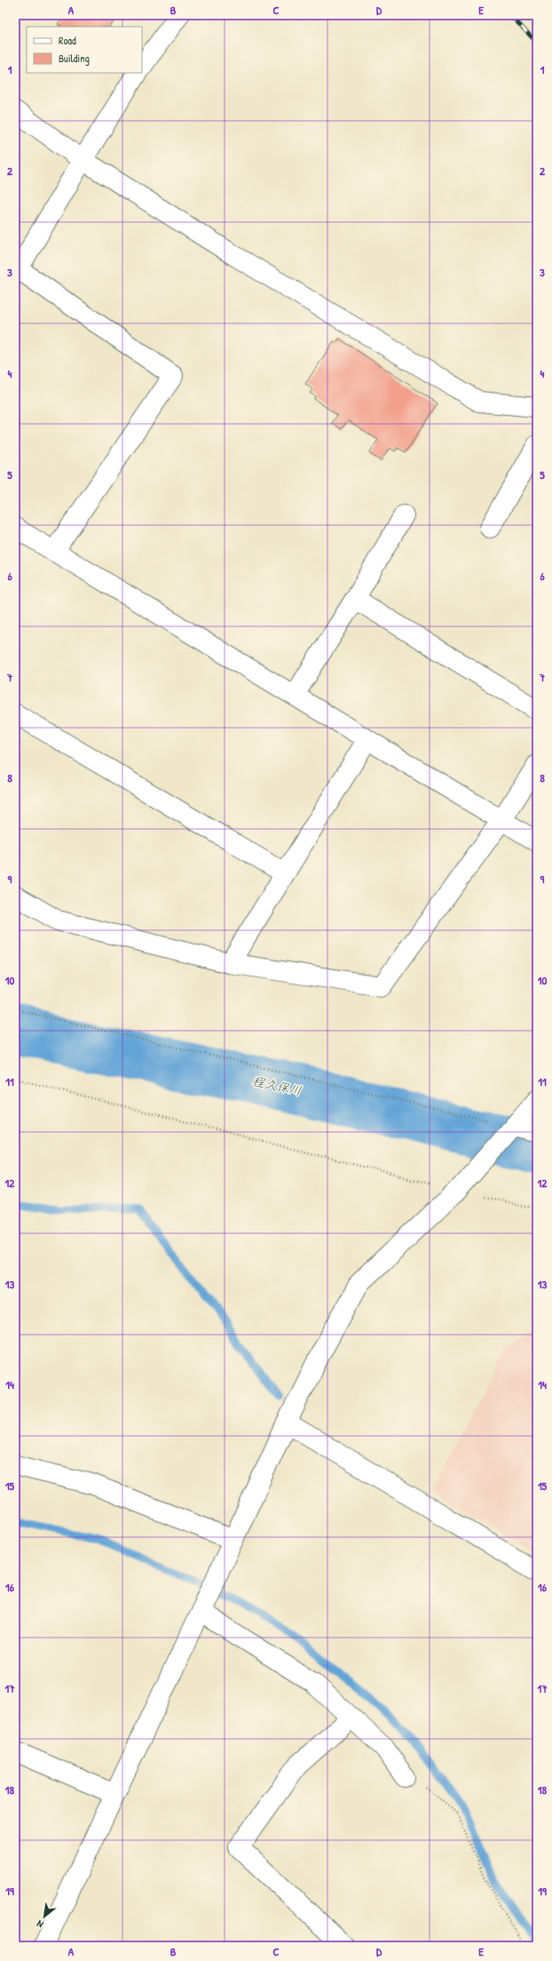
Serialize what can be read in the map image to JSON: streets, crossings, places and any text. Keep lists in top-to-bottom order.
{
  "water": ["程久保川"],
  "legend": ["Road", "Building"],
  "north": "bottom left",
  "grid": {
    "columns": [
      "A",
      "B",
      "C",
      "D",
      "E"
    ],
    "rows": [
      "1",
      "2",
      "3",
      "4",
      "5",
      "6",
      "7",
      "8",
      "9",
      "10",
      "11",
      "12",
      "13",
      "14",
      "15",
      "16",
      "17",
      "18",
      "19"
    ]
  }
}
